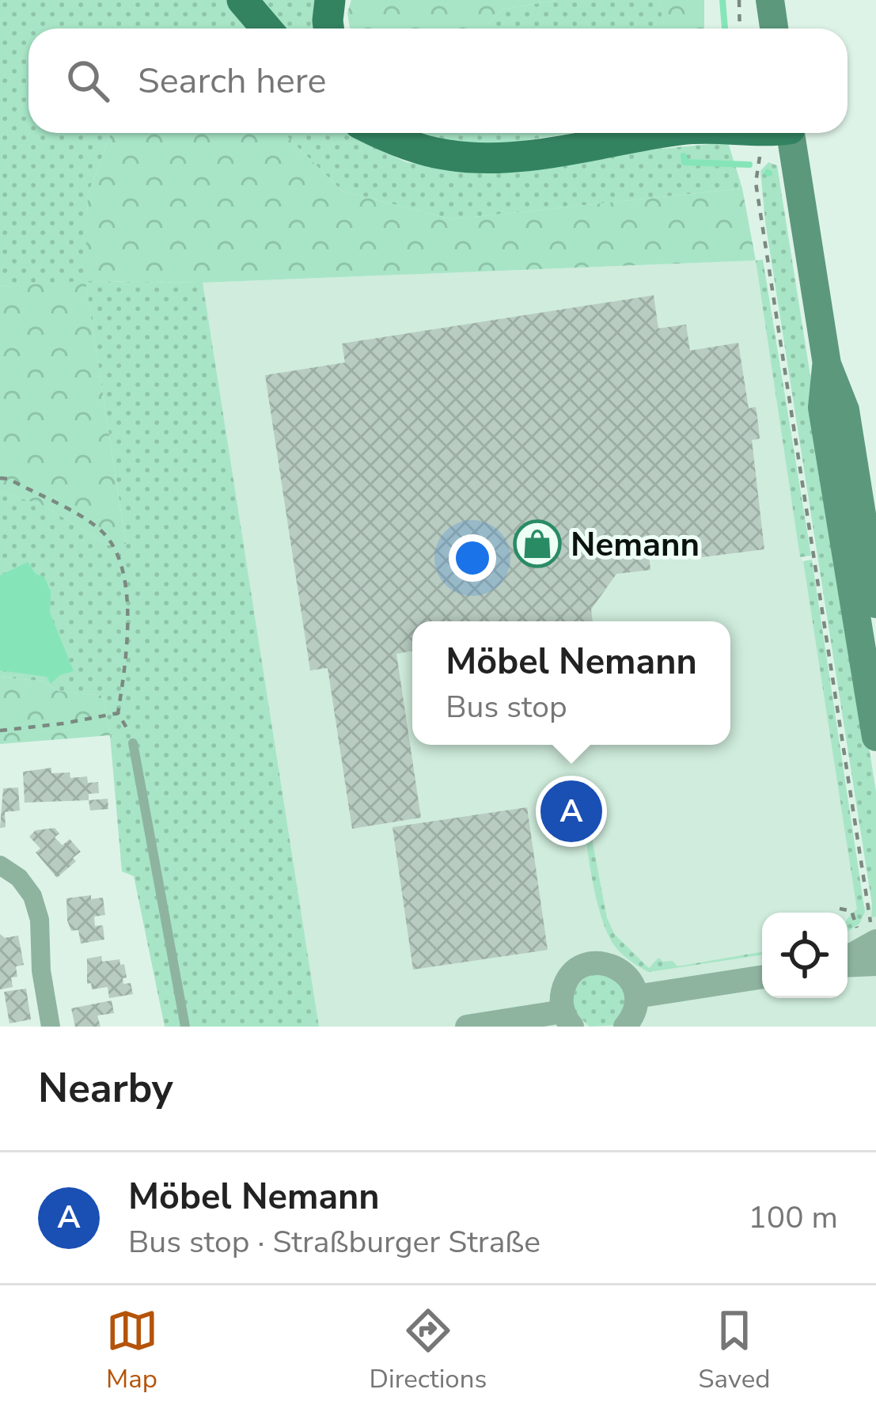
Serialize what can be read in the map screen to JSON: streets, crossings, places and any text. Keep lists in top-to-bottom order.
{
  "places": {
    "shop": ["Nemann"]
  },
  "page": {
    "search": "Search here",
    "popup": ["Möbel Nemann", "Bus stop"],
    "pins": "A",
    "heading": "Nearby",
    "list": [
      {
        "mark": "A",
        "name": "Möbel Nemann",
        "note": "Bus stop · Straßburger Straße",
        "value": "100 m"
      }
    ],
    "nav": ["Map", "Directions", "Saved"]
  }
}
